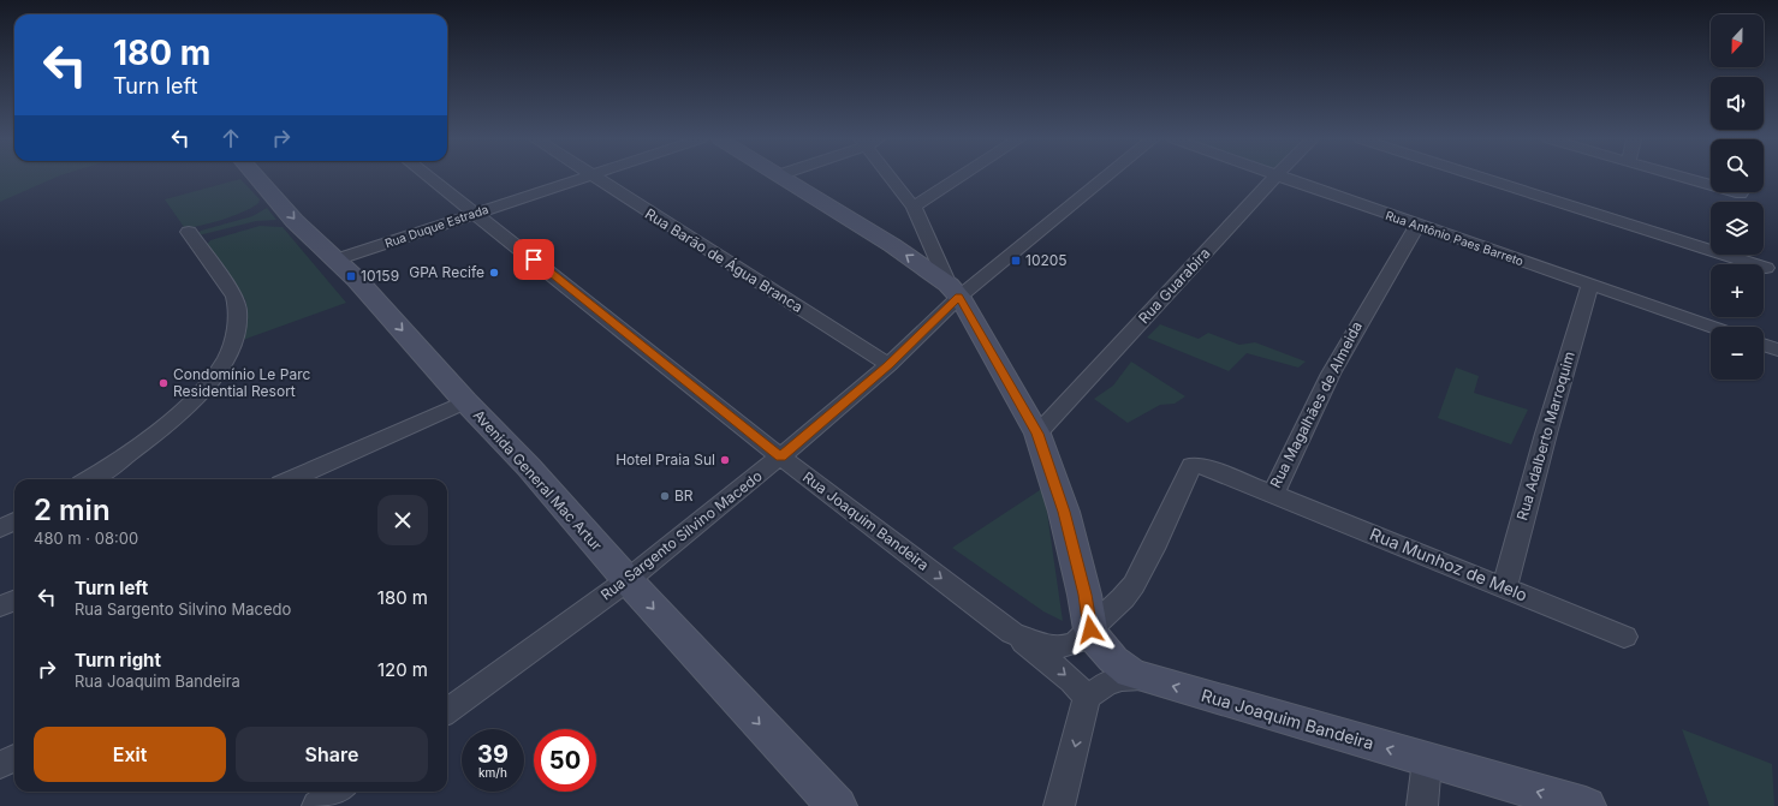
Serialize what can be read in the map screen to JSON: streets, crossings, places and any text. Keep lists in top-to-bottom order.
{
  "streets": {
    "main road": ["Avenida General Mac Artur", "Rua Joaquim Bandeira"],
    "street": [
      "Rua Duque Estrada",
      "Rua Antônio Paes Barreto",
      "Rua Barão de Água Branca",
      "Rua Guarabira",
      "Rua Magalhães de Almeida",
      "Rua Adalberto Marroquim",
      "Rua Sargento Silvino Macedo",
      "Rua Munhoz de Melo"
    ]
  },
  "crossings": [
    ["Rua Duque Estrada", "Avenida General Mac Artur"],
    ["Rua Duque Estrada", "Rua Joaquim Bandeira"],
    ["Rua Antônio Paes Barreto", "Rua Guarabira"],
    ["Rua Antônio Paes Barreto", "Rua Magalhães de Almeida"],
    ["Rua Antônio Paes Barreto", "Rua Adalberto Marroquim"],
    ["Rua Barão de Água Branca", "Rua Sargento Silvino Macedo"],
    ["Rua Magalhães de Almeida", "Rua Joaquim Bandeira"],
    ["Rua Magalhães de Almeida", "Rua Munhoz de Melo"],
    ["Rua Adalberto Marroquim", "Rua Munhoz de Melo"],
    ["Avenida General Mac Artur", "Rua Sargento Silvino Macedo"],
    ["Rua Joaquim Bandeira", "Rua Sargento Silvino Macedo"]
  ],
  "one_way": ["Avenida General Mac Artur"],
  "places": {
    "transit": ["10205", "10159"],
    "other": [
      "GPA Recife",
      "Condomínio Le Parc Residential Resort",
      "Hotel Praia Sul",
      "BR"
    ]
  },
  "north": "bottom",
  "page": {
    "map_buttons": ["+", "−"],
    "turn": ["180 m", "Turn left"],
    "heading": ["2 min", "480 m · 08:00"],
    "list": [
      {
        "name": "Turn left",
        "note": "Rua Sargento Silvino Macedo",
        "value": "180 m"
      },
      {
        "name": "Turn right",
        "note": "Rua Joaquim Bandeira",
        "value": "120 m"
      }
    ],
    "buttons": ["Exit", "Share"],
    "speed": "39 km/h",
    "limit": "50"
  }
}
